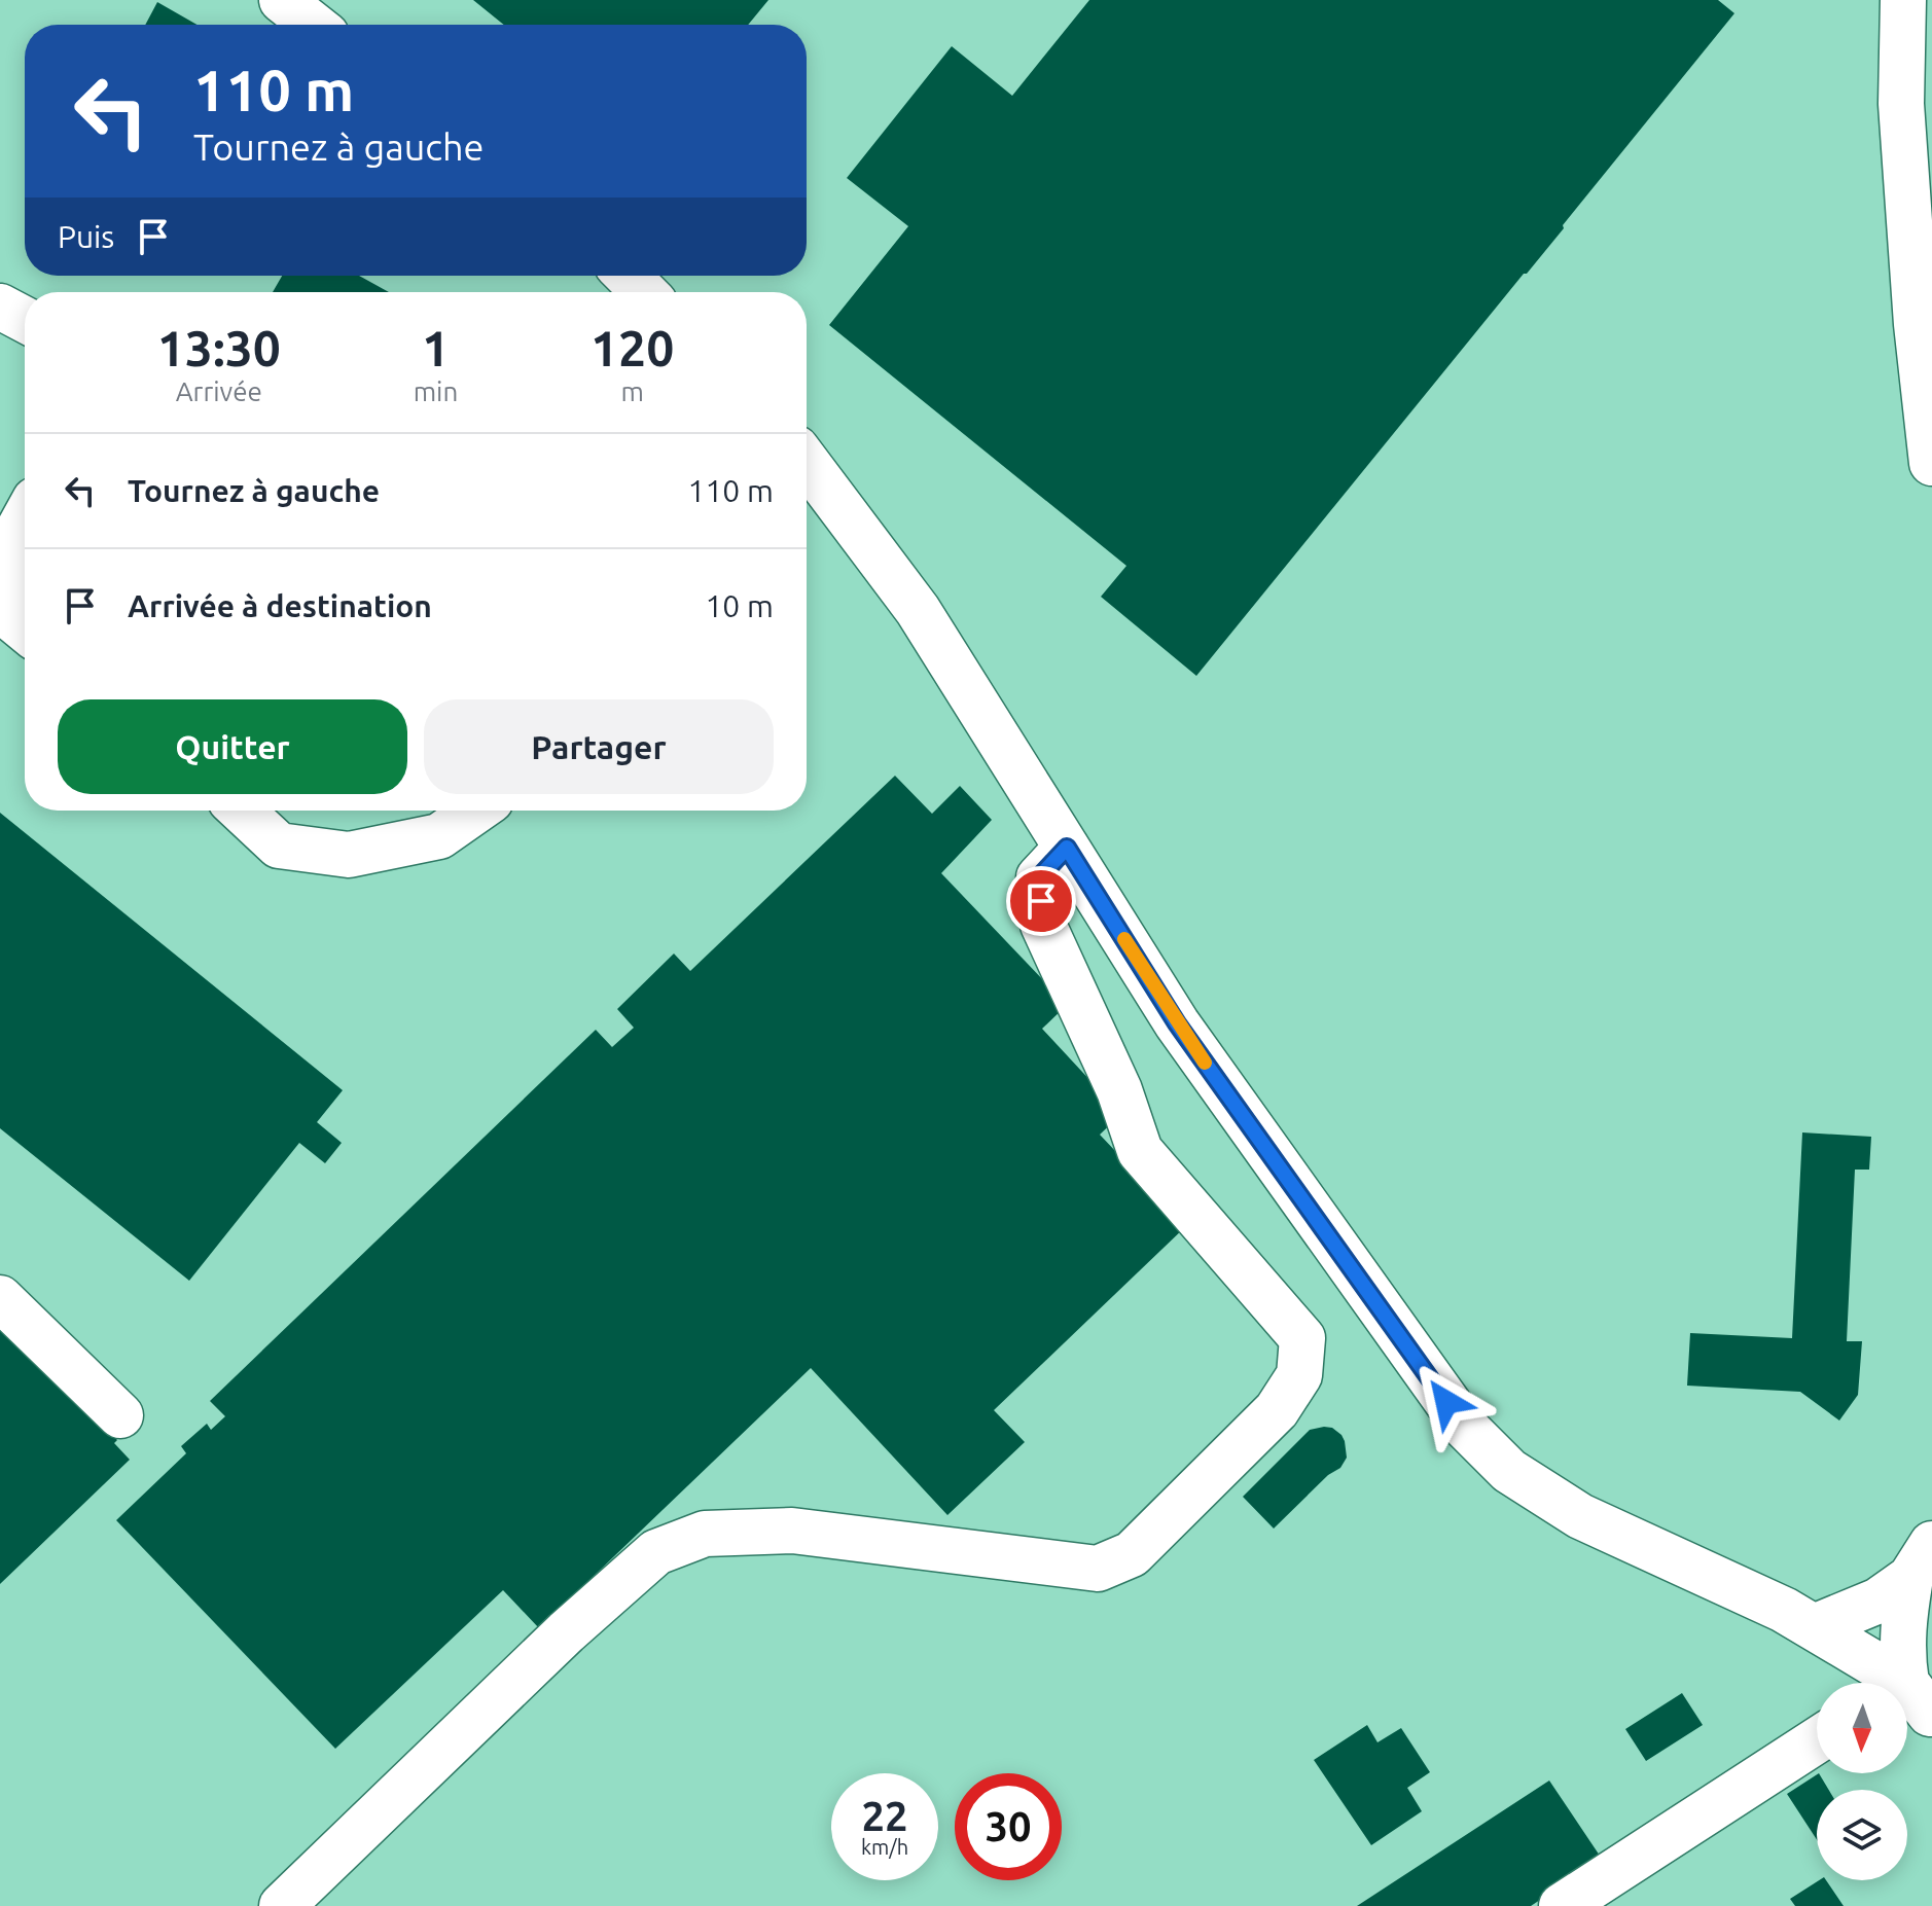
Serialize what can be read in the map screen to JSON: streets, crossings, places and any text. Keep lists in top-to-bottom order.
{
  "north": "bottom",
  "page": {
    "turn": ["110 m", "Tournez à gauche"],
    "then": "Puis",
    "eta": [
      "13:30",
      "Arrivée",
      "1",
      "min",
      "120",
      "m"
    ],
    "list": [
      {
        "name": "Tournez à gauche",
        "value": "110 m"
      },
      {
        "name": "Arrivée à destination",
        "value": "10 m"
      }
    ],
    "buttons": ["Quitter", "Partager"],
    "speed": "22 km/h",
    "limit": "30"
  }
}
